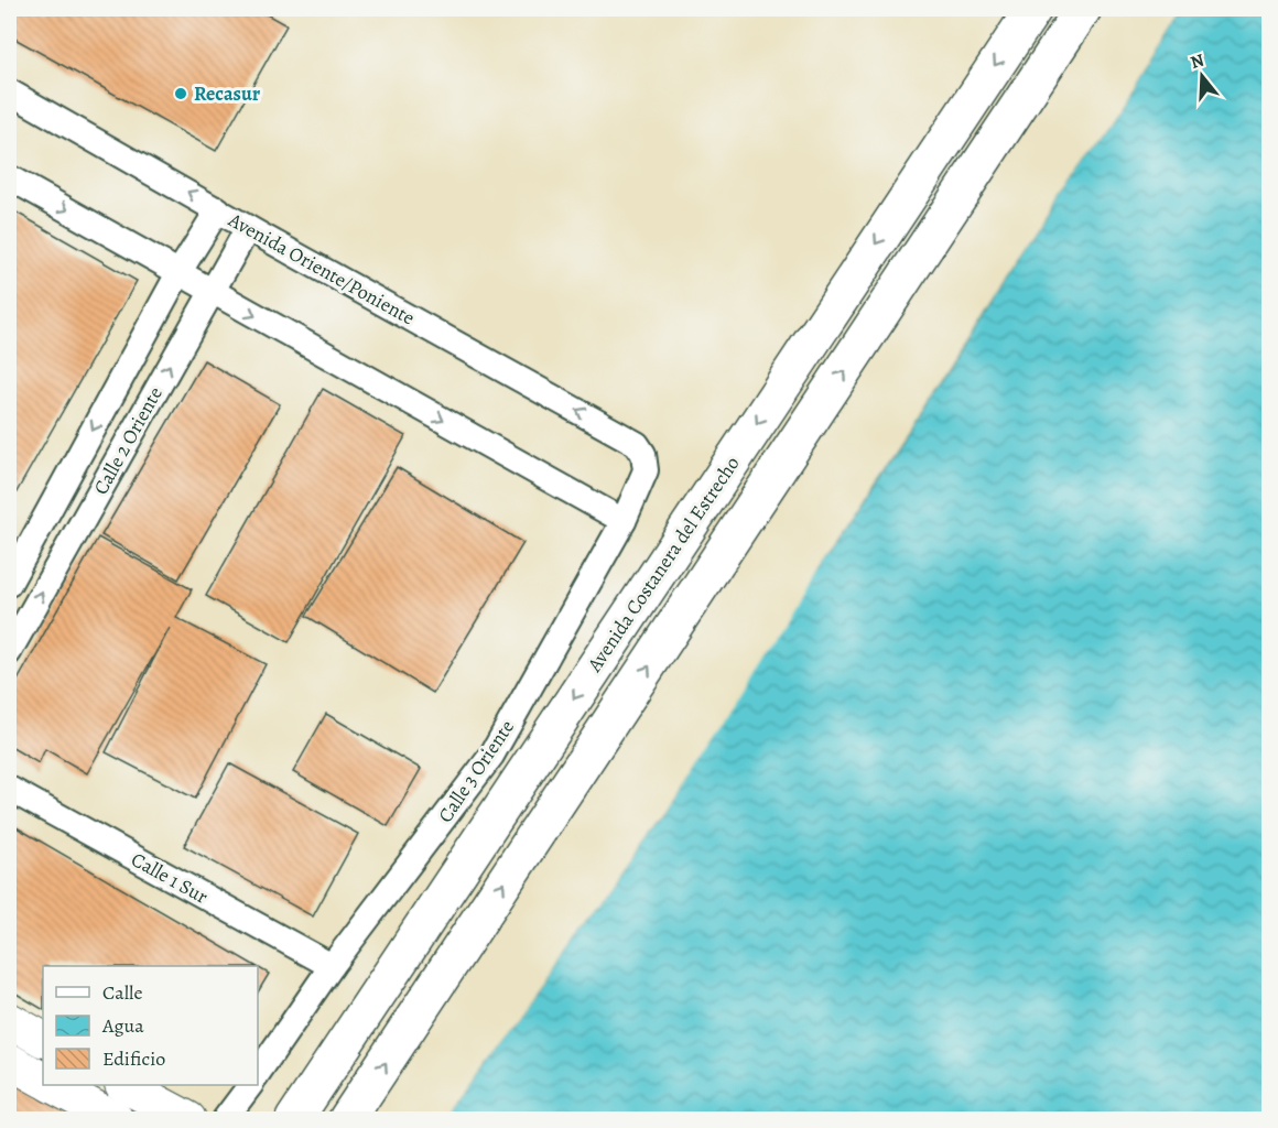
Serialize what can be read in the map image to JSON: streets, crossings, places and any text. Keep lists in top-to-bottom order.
{
  "streets": {
    "main road": ["Avenida Costanera del Estrecho"],
    "street": [
      "Avenida Oriente/Poniente",
      "Calle 2 Oriente",
      "Calle 3 Oriente",
      "Calle 1 Sur"
    ]
  },
  "crossings": [
    ["Avenida Oriente/Poniente", "Calle 2 Oriente"],
    ["Avenida Oriente/Poniente", "Calle 3 Oriente"],
    ["Calle 3 Oriente", "Calle 1 Sur"]
  ],
  "places": ["Recasur"],
  "legend": ["Calle", "Agua", "Edificio"],
  "north": "top"
}
